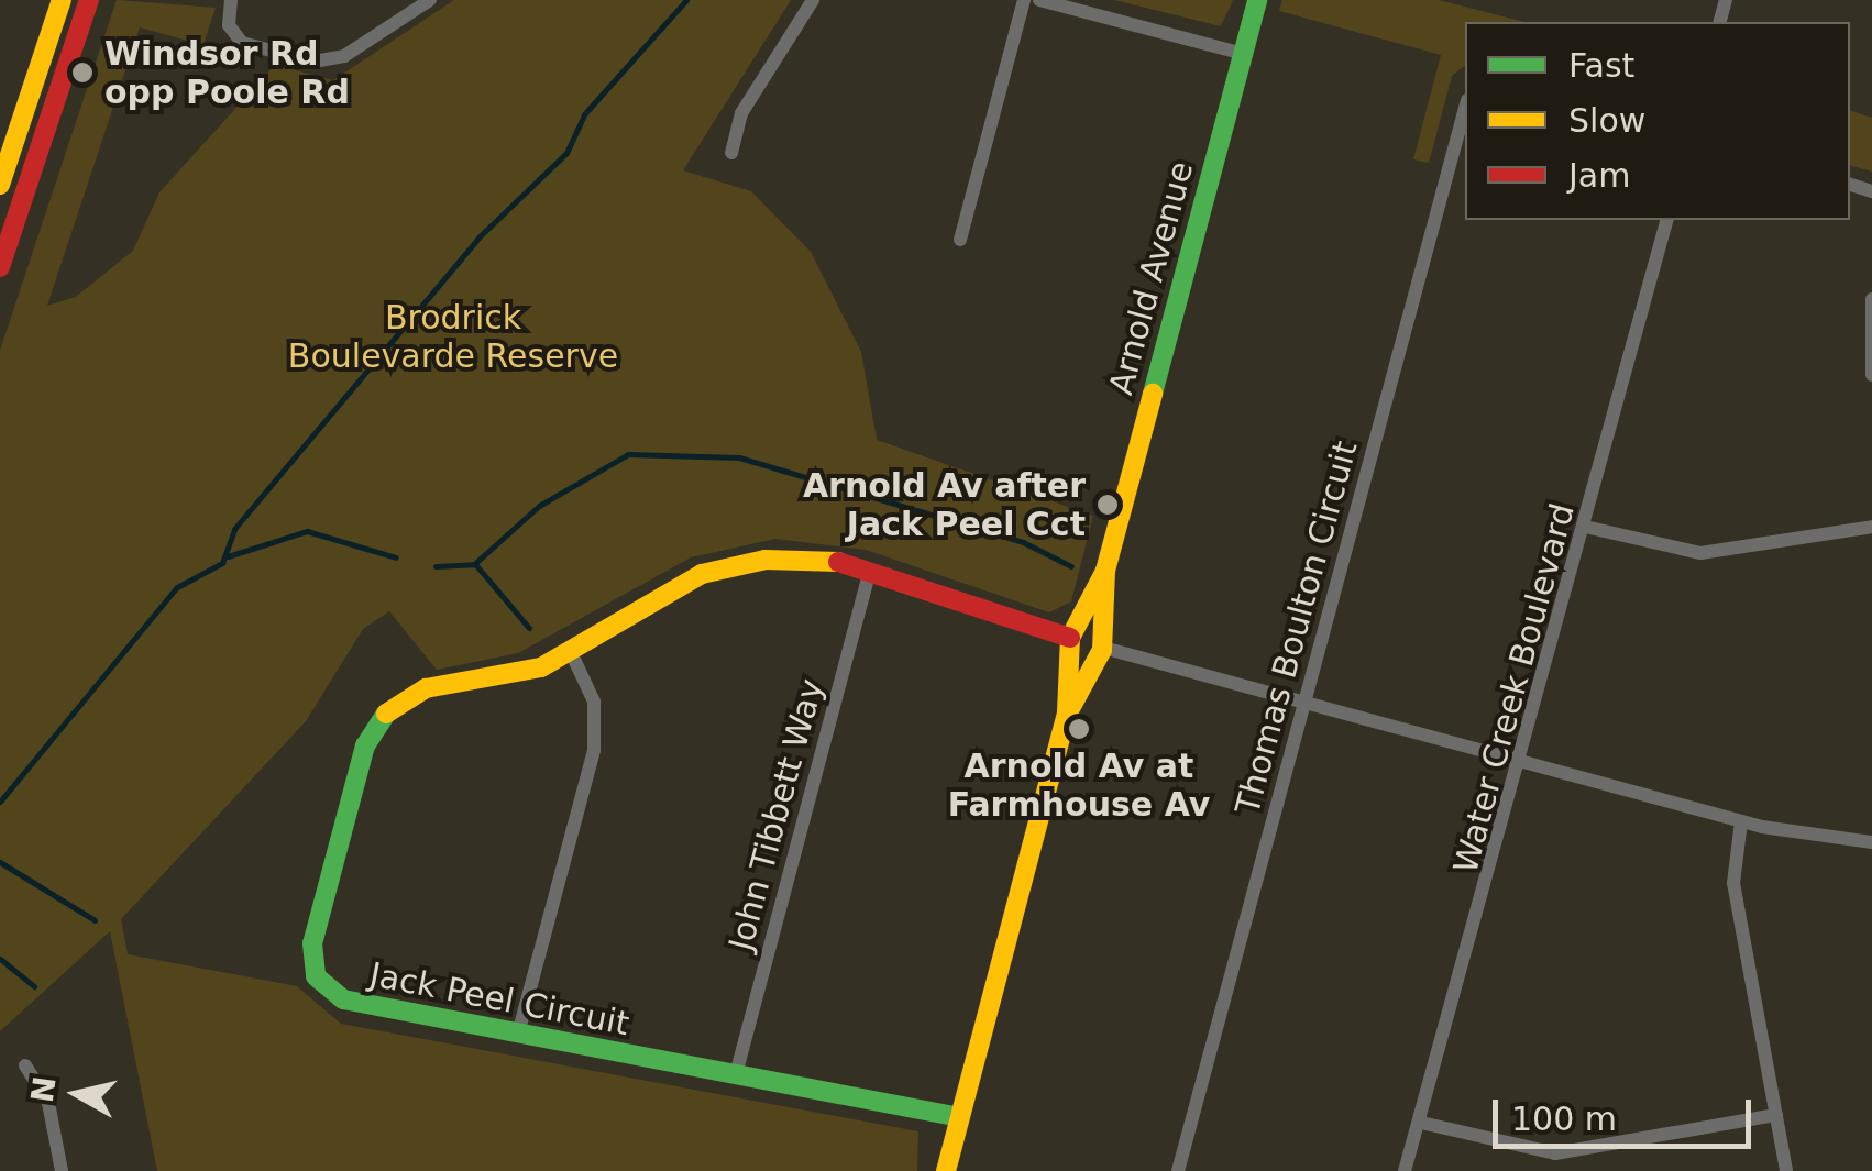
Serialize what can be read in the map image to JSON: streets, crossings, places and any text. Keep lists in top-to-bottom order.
{
  "streets": {
    "street": [
      "Arnold Avenue",
      "Thomas Boulton Circuit",
      "Water Creek Boulevard",
      "John Tibbett Way",
      "Jack Peel Circuit"
    ]
  },
  "crossings": [
    ["Arnold Avenue", "Jack Peel Circuit"],
    ["John Tibbett Way", "Jack Peel Circuit"]
  ],
  "parks": ["Brodrick Boulevarde Reserve"],
  "places": ["Windsor Rd opp Poole Rd", "Arnold Av after Jack Peel Cct", "Arnold Av at Farmhouse Av"],
  "legend": ["Fast", "Slow", "Jam"],
  "scale_bar": "100 m",
  "north": "left"
}
